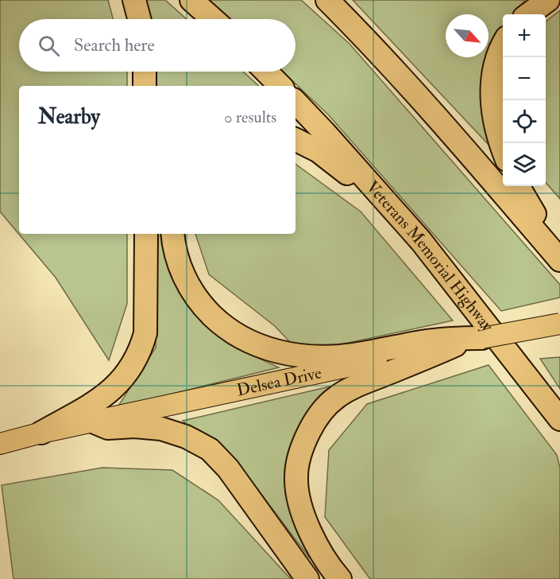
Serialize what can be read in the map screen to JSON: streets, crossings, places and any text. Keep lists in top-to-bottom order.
{
  "streets": {
    "highway": ["Veterans Memorial Highway"],
    "main road": ["Delsea Drive"]
  },
  "north": "bottom right",
  "page": {
    "map_buttons": ["+", "−"],
    "search": "Search here",
    "heading": ["Nearby", "0 results"]
  }
}
